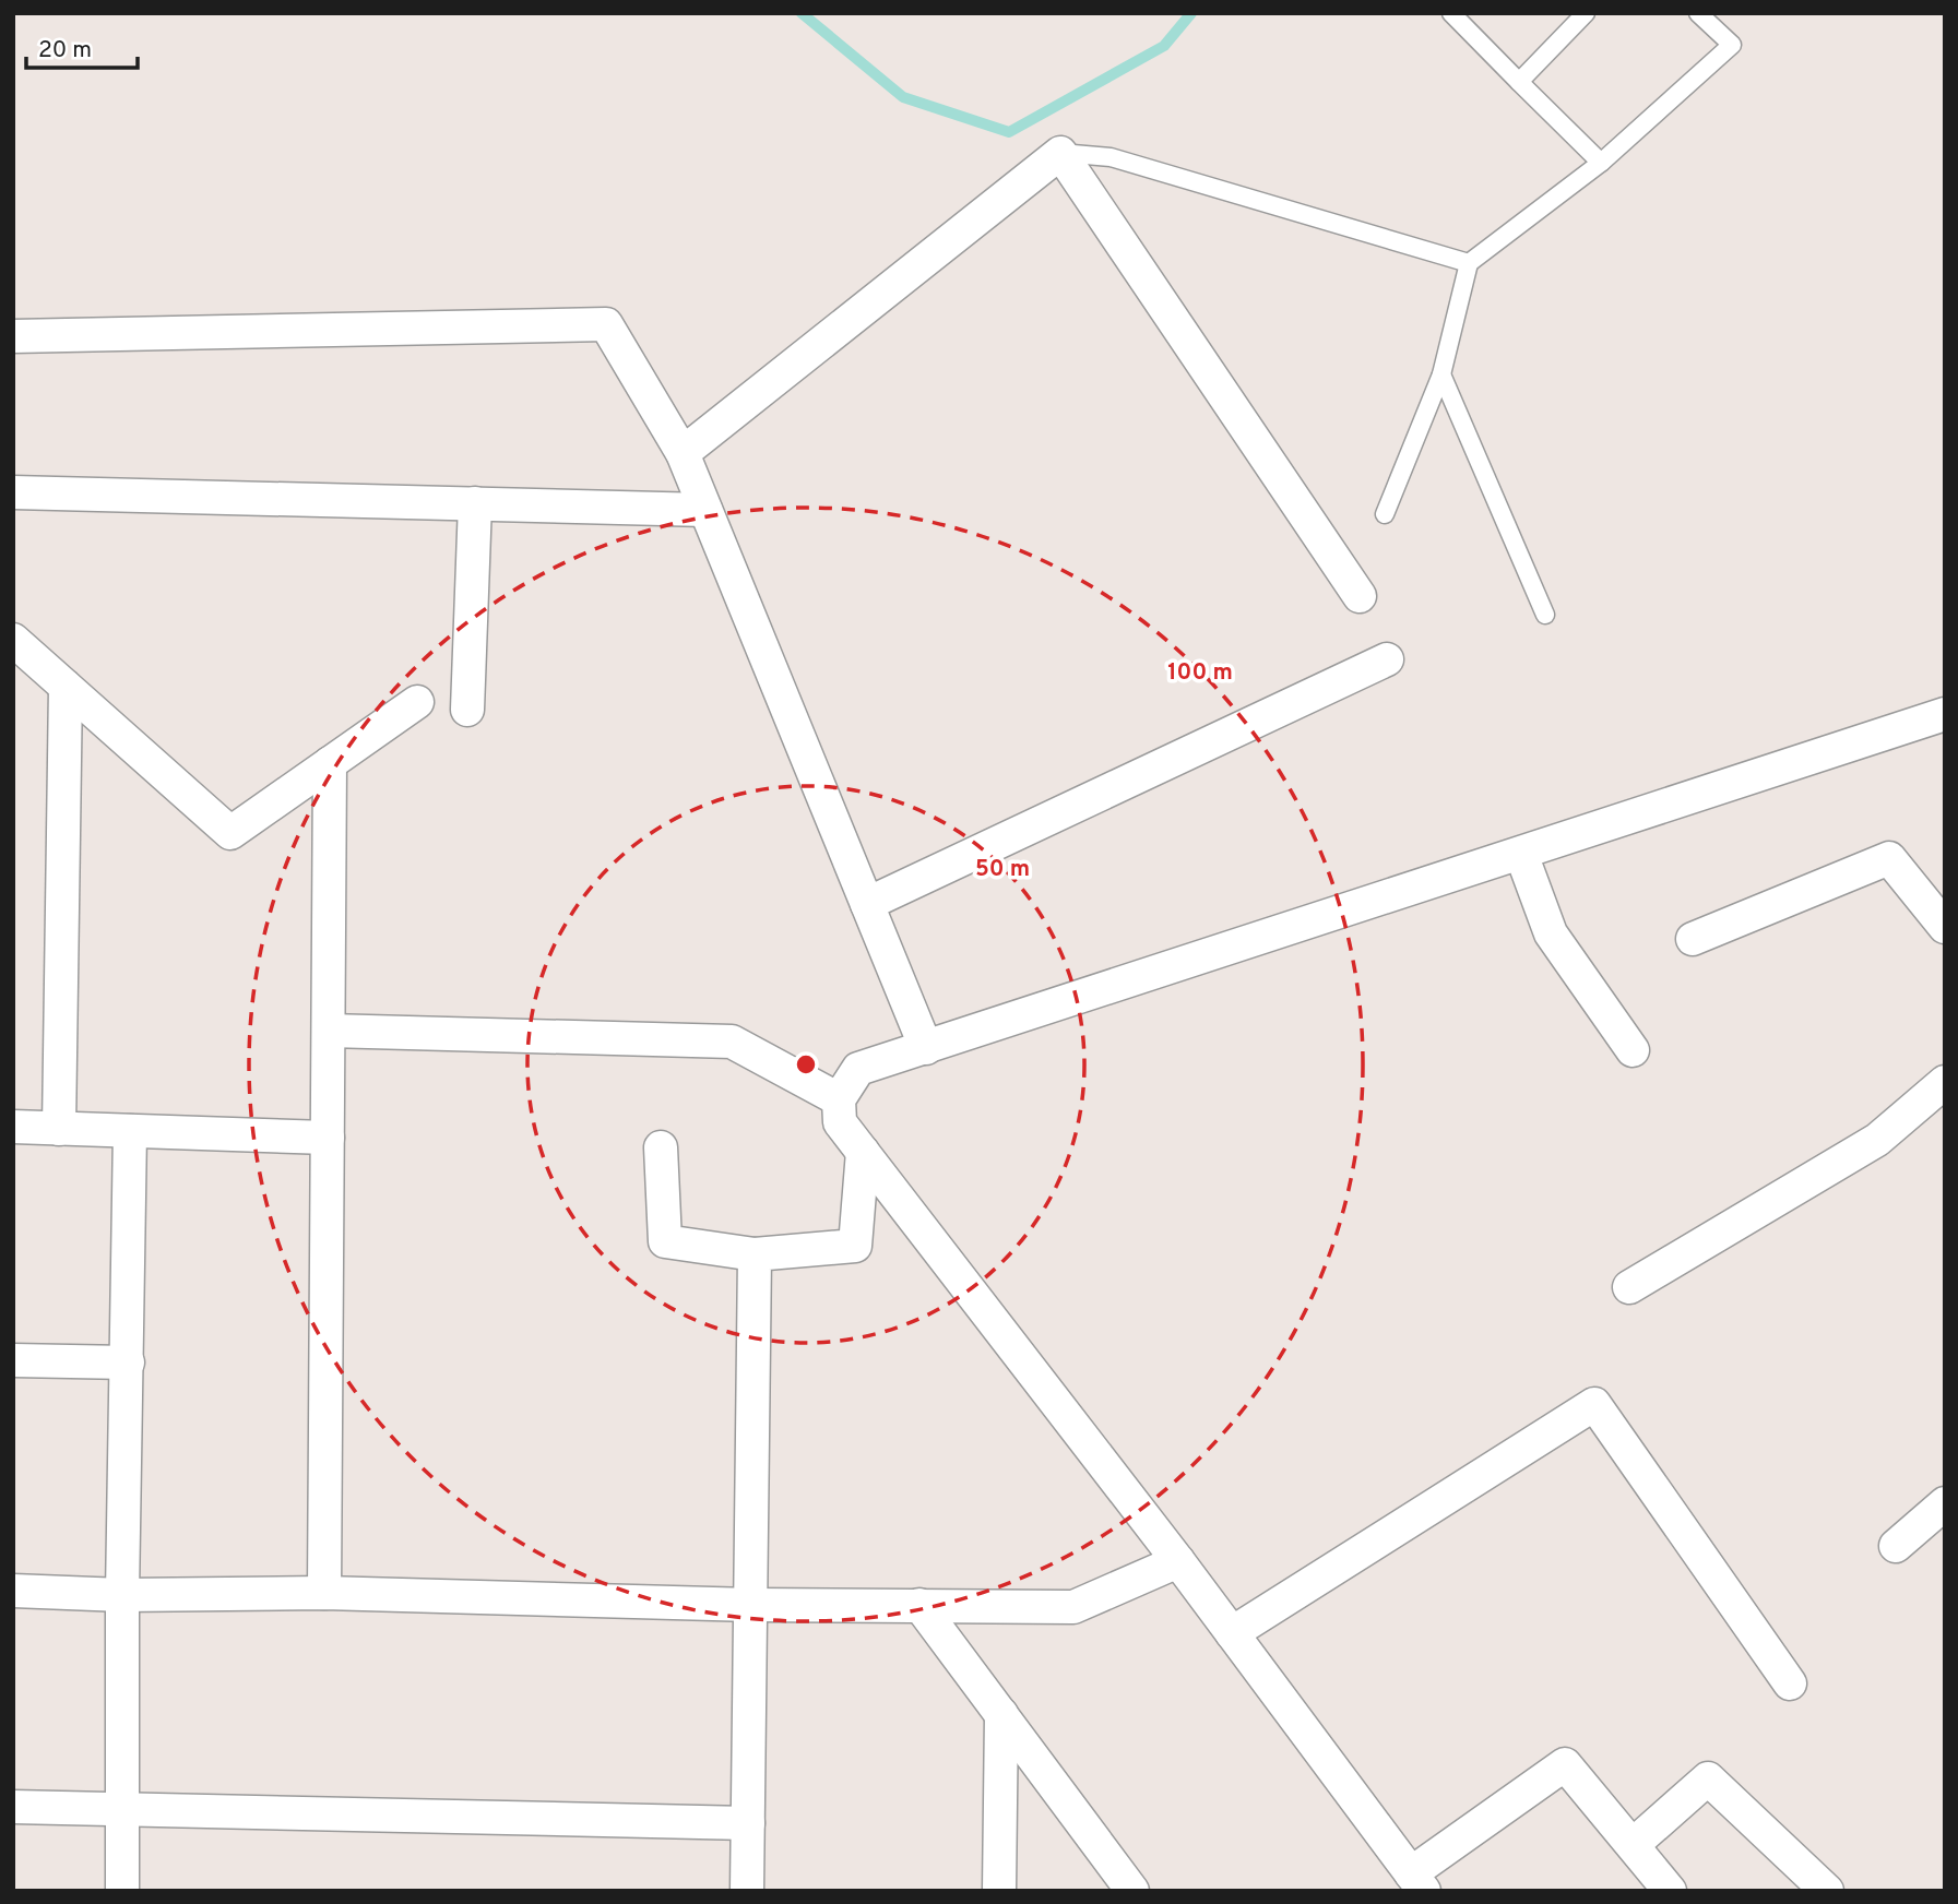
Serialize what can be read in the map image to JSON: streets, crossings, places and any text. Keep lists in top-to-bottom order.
{
  "scale_bar": "20 m",
  "rings": ["100 m", "50 m"]
}
